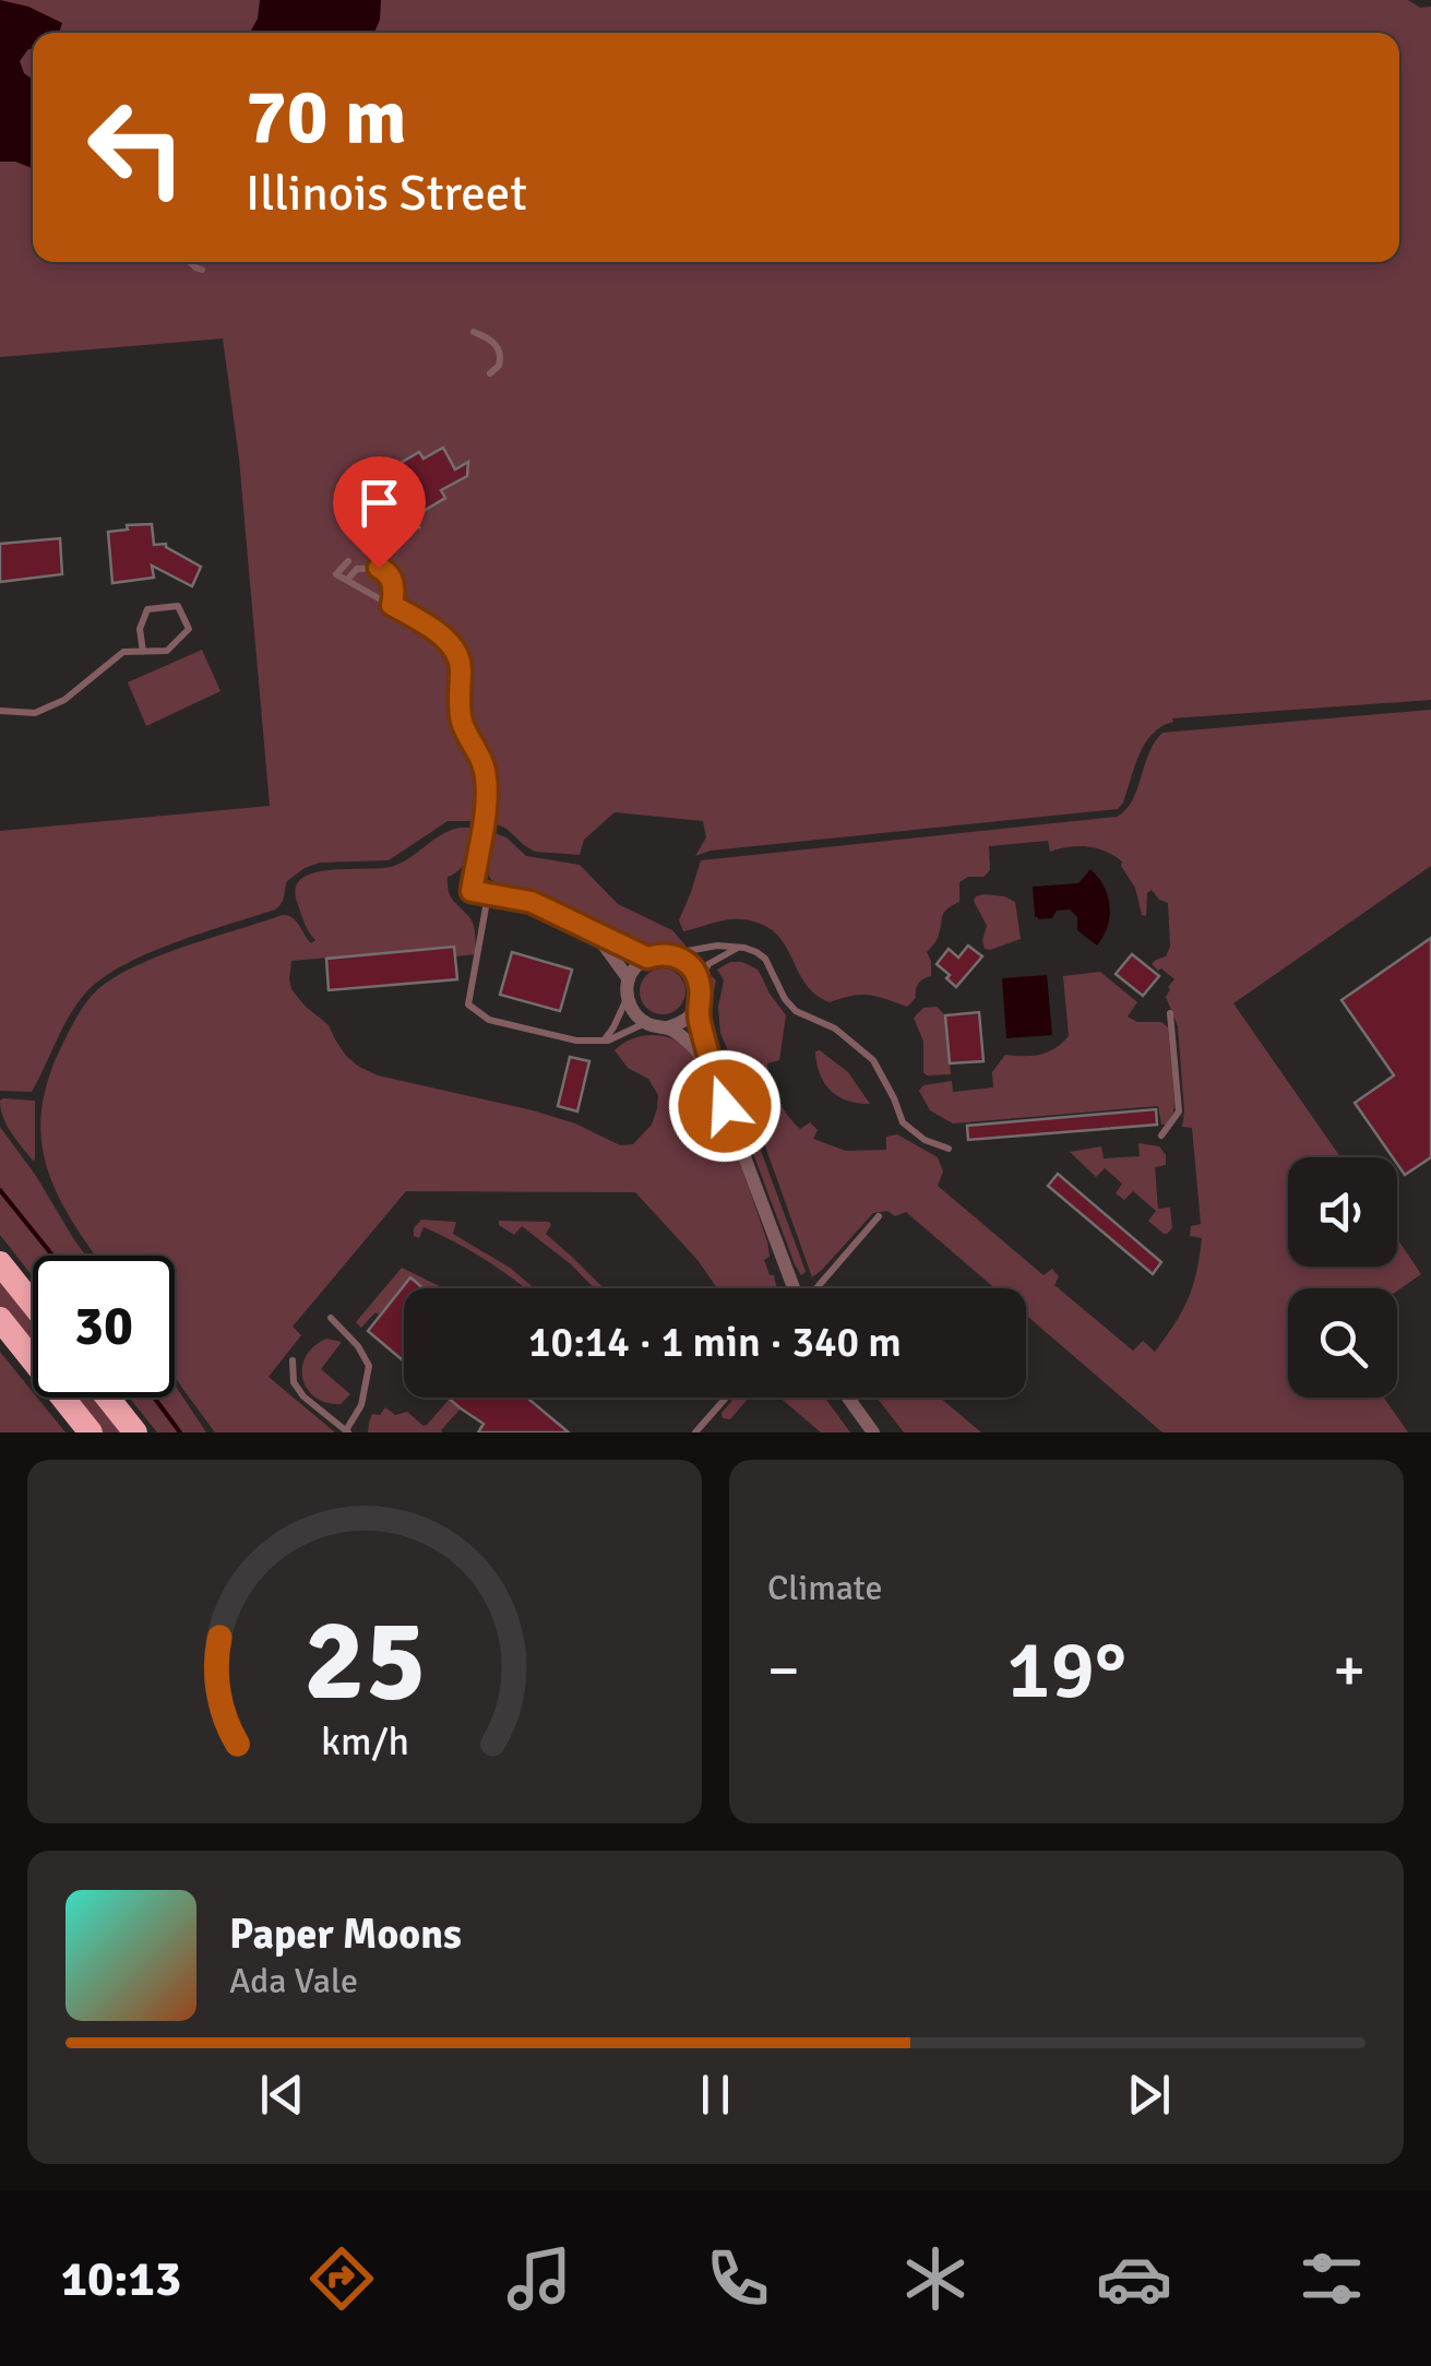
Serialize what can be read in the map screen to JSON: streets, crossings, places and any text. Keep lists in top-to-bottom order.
{
  "page": {
    "turn": ["70 m", "Illinois Street"],
    "limit": "30",
    "trip": "10:14 · 1 min · 340 m",
    "tile": "Climate",
    "heat": ["−", "19°", "+"],
    "song": ["Paper Moons", "Ada Vale"],
    "tabs": "10:13",
    "gauge": ["25", "km/h"]
  }
}
